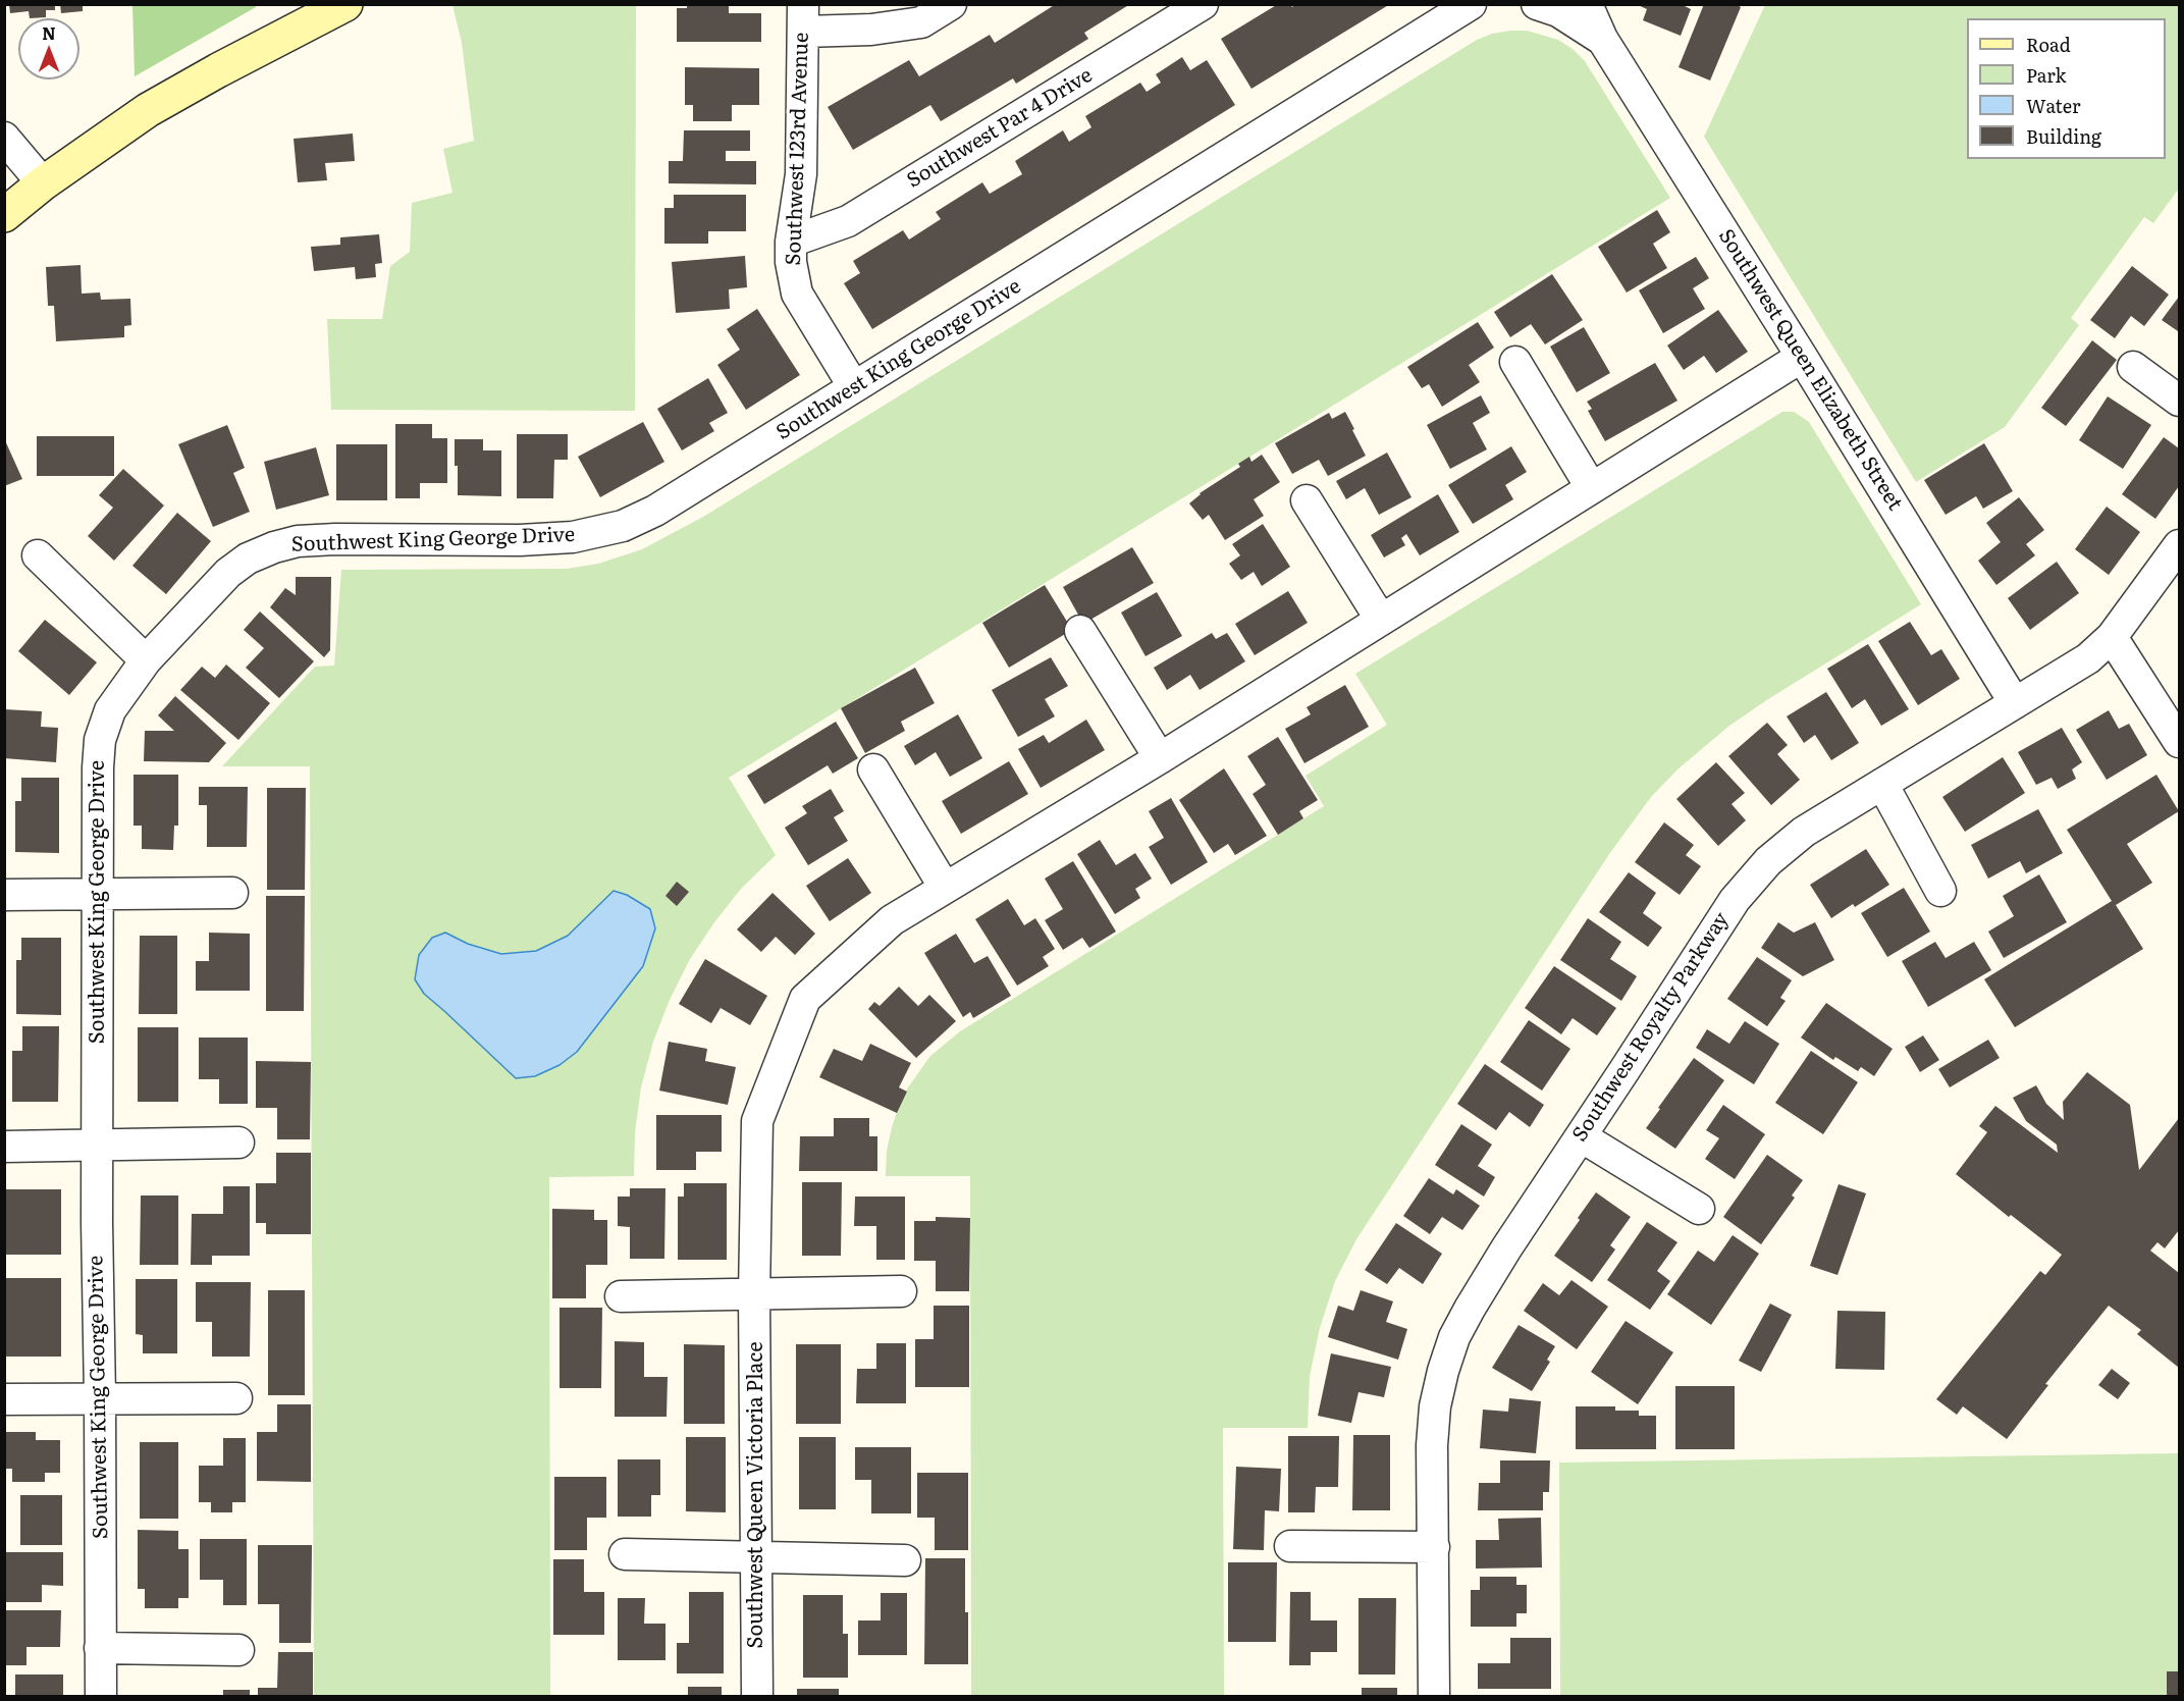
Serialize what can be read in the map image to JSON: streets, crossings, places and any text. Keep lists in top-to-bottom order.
{
  "streets": {
    "street": [
      "Southwest Par 4 Drive",
      "Southwest 123rd Avenue",
      "Southwest King George Drive",
      "Southwest Queen Elizabeth Street",
      "Southwest Royalty Parkway",
      "Southwest Queen Victoria Place"
    ]
  },
  "crossings": [
    ["Southwest Par 4 Drive", "Southwest 123rd Avenue"],
    ["Southwest 123rd Avenue", "Southwest King George Drive"],
    ["Southwest Queen Elizabeth Street", "Southwest Royalty Parkway"],
    ["Southwest Queen Elizabeth Street", "Southwest Queen Victoria Place"]
  ],
  "legend": [
    "Road",
    "Park",
    "Water",
    "Building"
  ],
  "north": "top"
}
